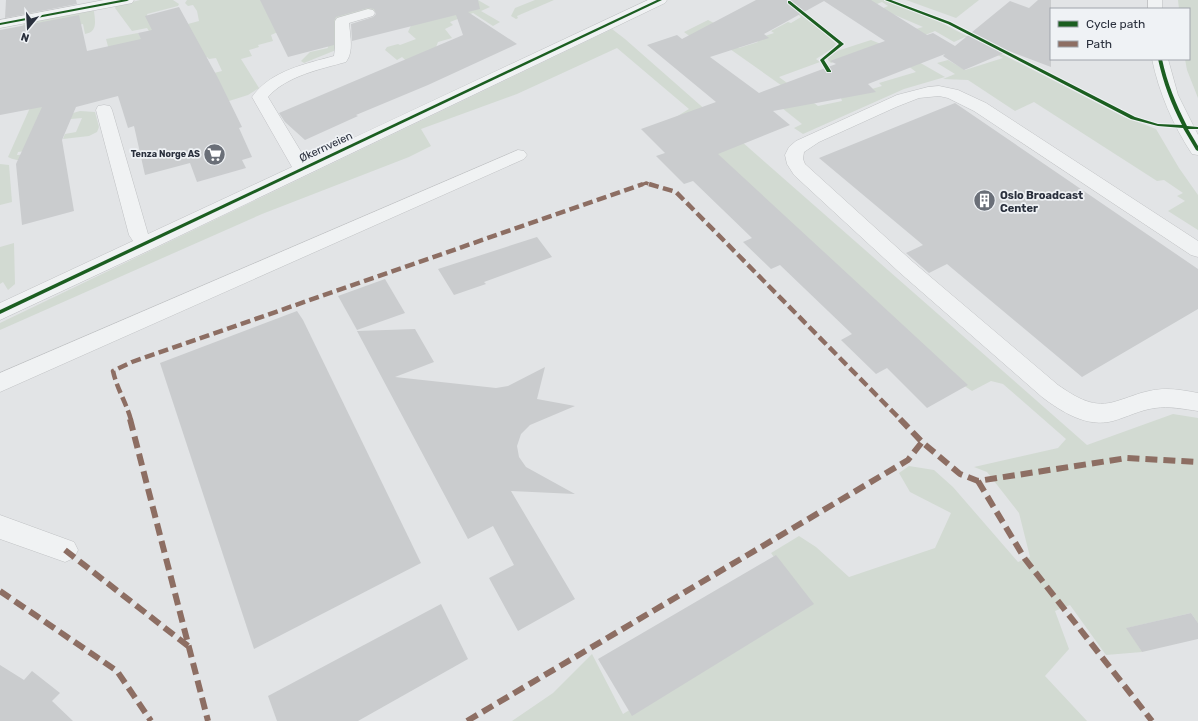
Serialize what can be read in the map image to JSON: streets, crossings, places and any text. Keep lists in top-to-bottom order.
{
  "streets": {
    "street": ["Økernveien"]
  },
  "places": {
    "supermarket": ["Tenza Norge AS"],
    "building": ["Oslo Broadcast Center"]
  },
  "legend": ["Cycle path", "Path"],
  "north": "bottom"
}
